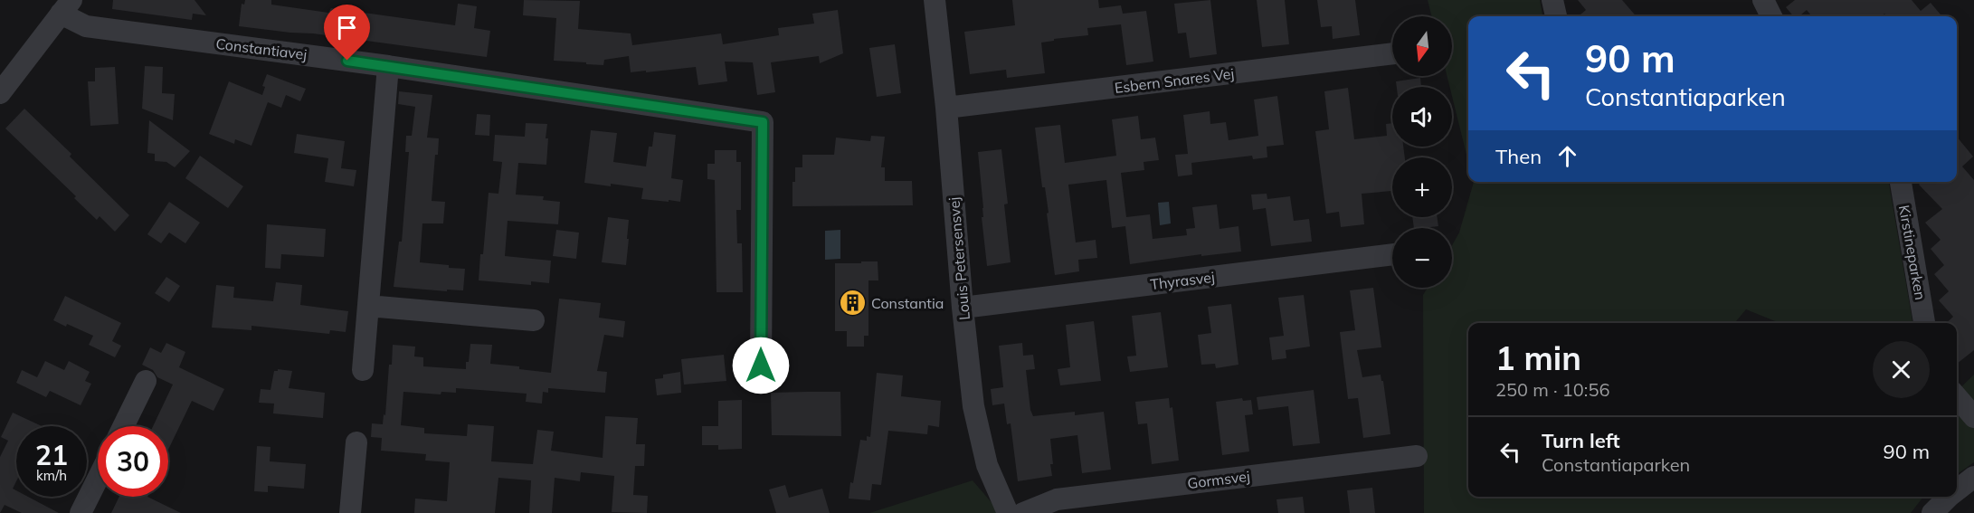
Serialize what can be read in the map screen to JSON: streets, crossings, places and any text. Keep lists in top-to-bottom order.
{
  "streets": {
    "street": [
      "Constantiavej",
      "Esbern Snares Vej",
      "Kirstineparken",
      "Louis Petersensvej",
      "Thyrasvej",
      "Gormsvej"
    ]
  },
  "crossings": [
    ["Esbern Snares Vej", "Louis Petersensvej"],
    ["Louis Petersensvej", "Thyrasvej"]
  ],
  "places": {
    "building": ["Constantia"]
  },
  "north": "bottom",
  "page": {
    "map_buttons": ["+", "−"],
    "turn": ["90 m", "Constantiaparken"],
    "then": "Then",
    "heading": ["1 min", "250 m · 10:56"],
    "list": [
      {
        "name": "Turn left",
        "note": "Constantiaparken",
        "value": "90 m"
      }
    ],
    "speed": "21 km/h",
    "limit": "30"
  }
}
